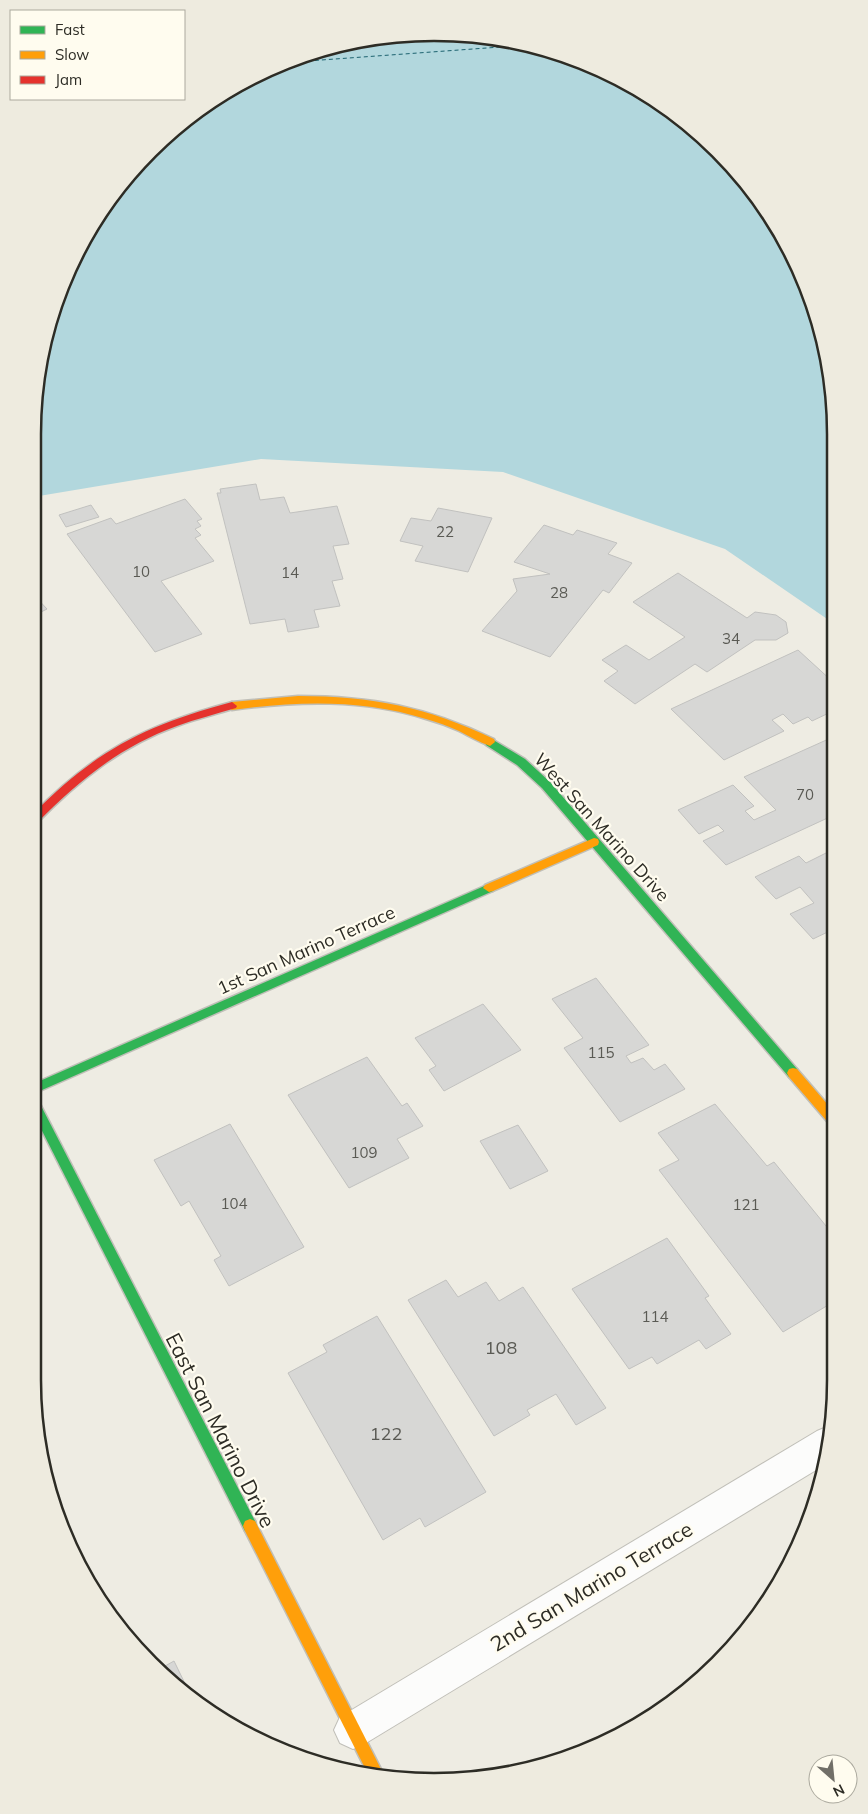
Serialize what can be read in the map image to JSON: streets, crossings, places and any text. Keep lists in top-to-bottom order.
{
  "streets": {
    "street": [
      "West San Marino Drive",
      "1st San Marino Terrace",
      "East San Marino Drive",
      "2nd San Marino Terrace"
    ]
  },
  "crossings": [
    ["West San Marino Drive", "1st San Marino Terrace"],
    ["East San Marino Drive", "2nd San Marino Terrace"]
  ],
  "house_numbers": [
    "22",
    "10",
    "14",
    "28",
    "34",
    "70",
    "115",
    "109",
    "104",
    "121",
    "114",
    "108",
    "122"
  ],
  "legend": ["Fast", "Slow", "Jam"],
  "north": "bottom right"
}
